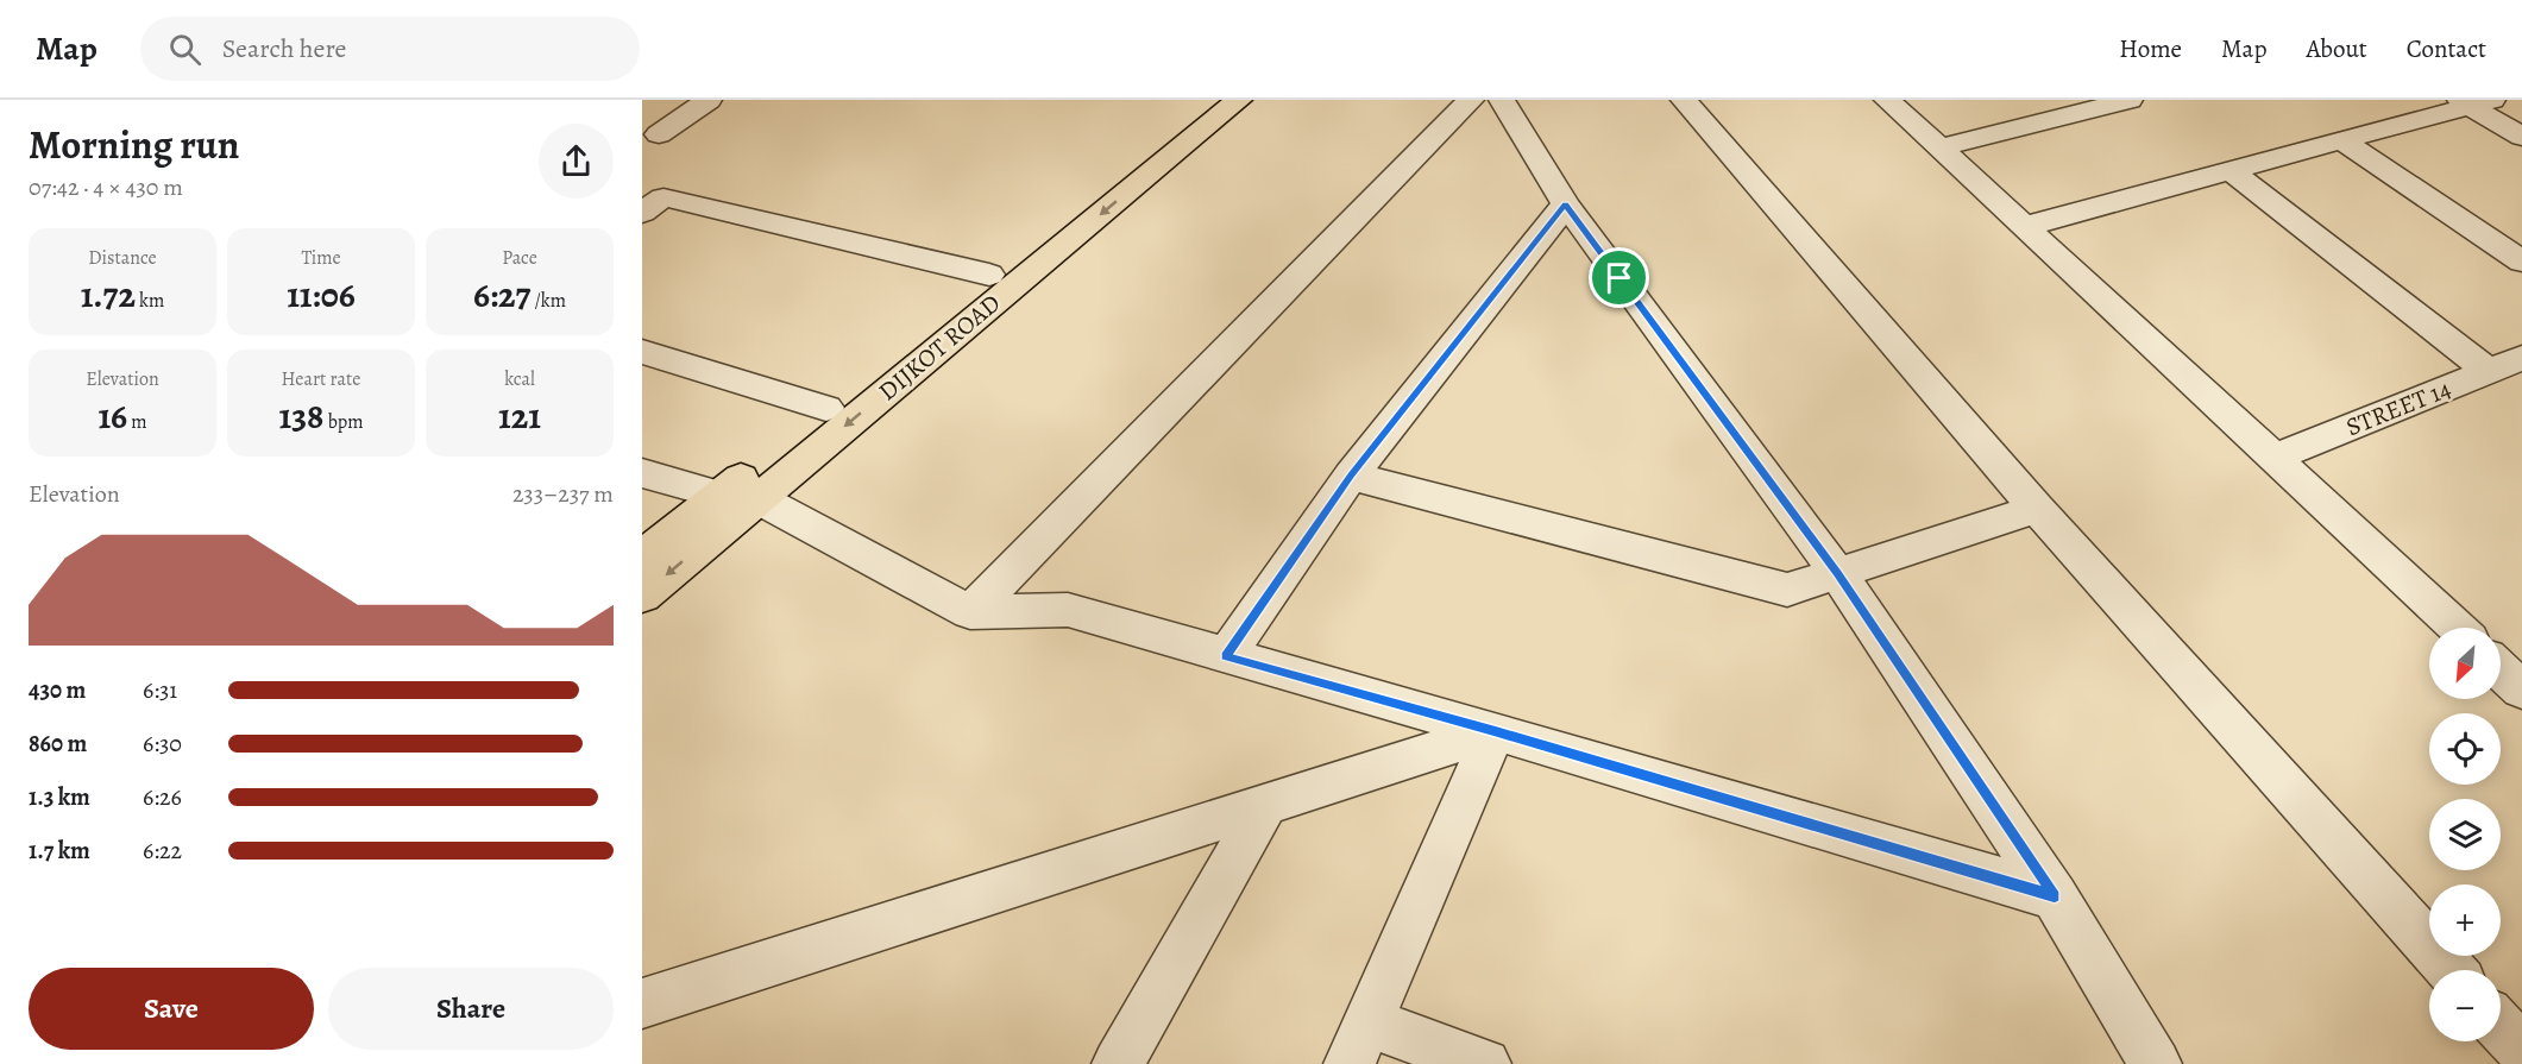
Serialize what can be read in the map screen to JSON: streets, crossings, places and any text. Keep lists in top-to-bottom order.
{
  "streets": {
    "main road": ["DIJKOT ROAD"],
    "street": ["STREET 14"]
  },
  "north": "bottom left",
  "page": {
    "header": "Map",
    "search": "Search here",
    "nav": [
      "Home",
      "Map",
      "About",
      "Contact"
    ],
    "heading": ["Morning run", "07:42 · 4 × 430 m"],
    "stats": [
      ["Distance", "1.72 km"],
      ["Time", "11:06"],
      ["Pace", "6:27 /km"],
      ["Elevation", "16 m"],
      ["Heart rate", "138 bpm"],
      ["kcal", "121"]
    ],
    "chart": ["Elevation", "233–237 m"],
    "map_buttons": ["+", "−"],
    "list": [
      {
        "name": "430 m",
        "note": "6:31"
      },
      {
        "name": "860 m",
        "note": "6:30"
      },
      {
        "name": "1.3 km",
        "note": "6:26"
      },
      {
        "name": "1.7 km",
        "note": "6:22"
      }
    ],
    "buttons": ["Save", "Share"]
  }
}
